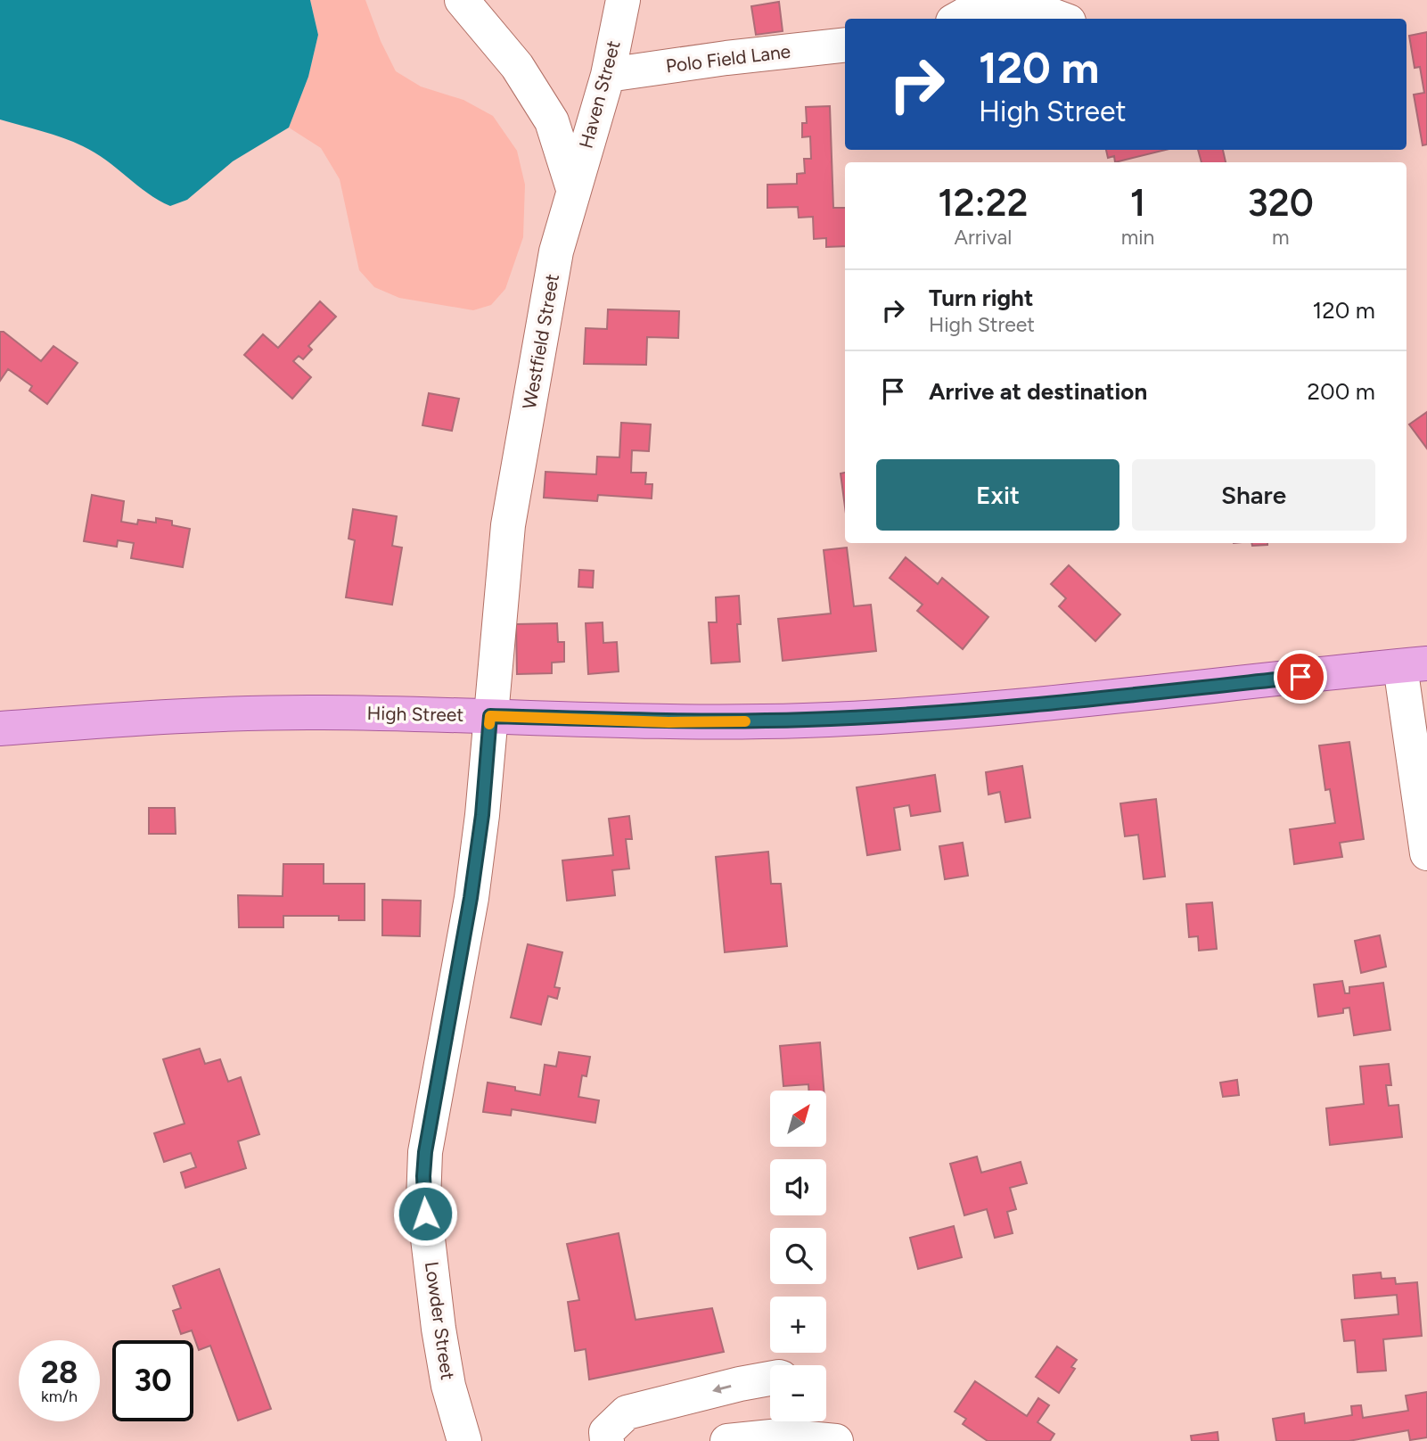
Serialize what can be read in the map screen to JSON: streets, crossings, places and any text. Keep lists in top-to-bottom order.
{
  "streets": {
    "main road": ["High Street"],
    "street": [
      "Polo Field Lane",
      "Haven Street",
      "Westfield Street",
      "Lowder Street"
    ]
  },
  "crossings": [
    ["Polo Field Lane", "Haven Street"],
    ["Haven Street", "Westfield Street"],
    ["Westfield Street", "High Street"],
    ["Westfield Street", "Lowder Street"],
    ["High Street", "Lowder Street"]
  ],
  "north": "top right",
  "page": {
    "turn": ["120 m", "High Street"],
    "eta": [
      "12:22",
      "Arrival",
      "1",
      "min",
      "320",
      "m"
    ],
    "list": [
      {
        "name": "Turn right",
        "note": "High Street",
        "value": "120 m"
      },
      {
        "name": "Arrive at destination",
        "value": "200 m"
      }
    ],
    "buttons": ["Exit", "Share"],
    "map_buttons": ["+", "−"],
    "speed": "28 km/h",
    "limit": "30"
  }
}
